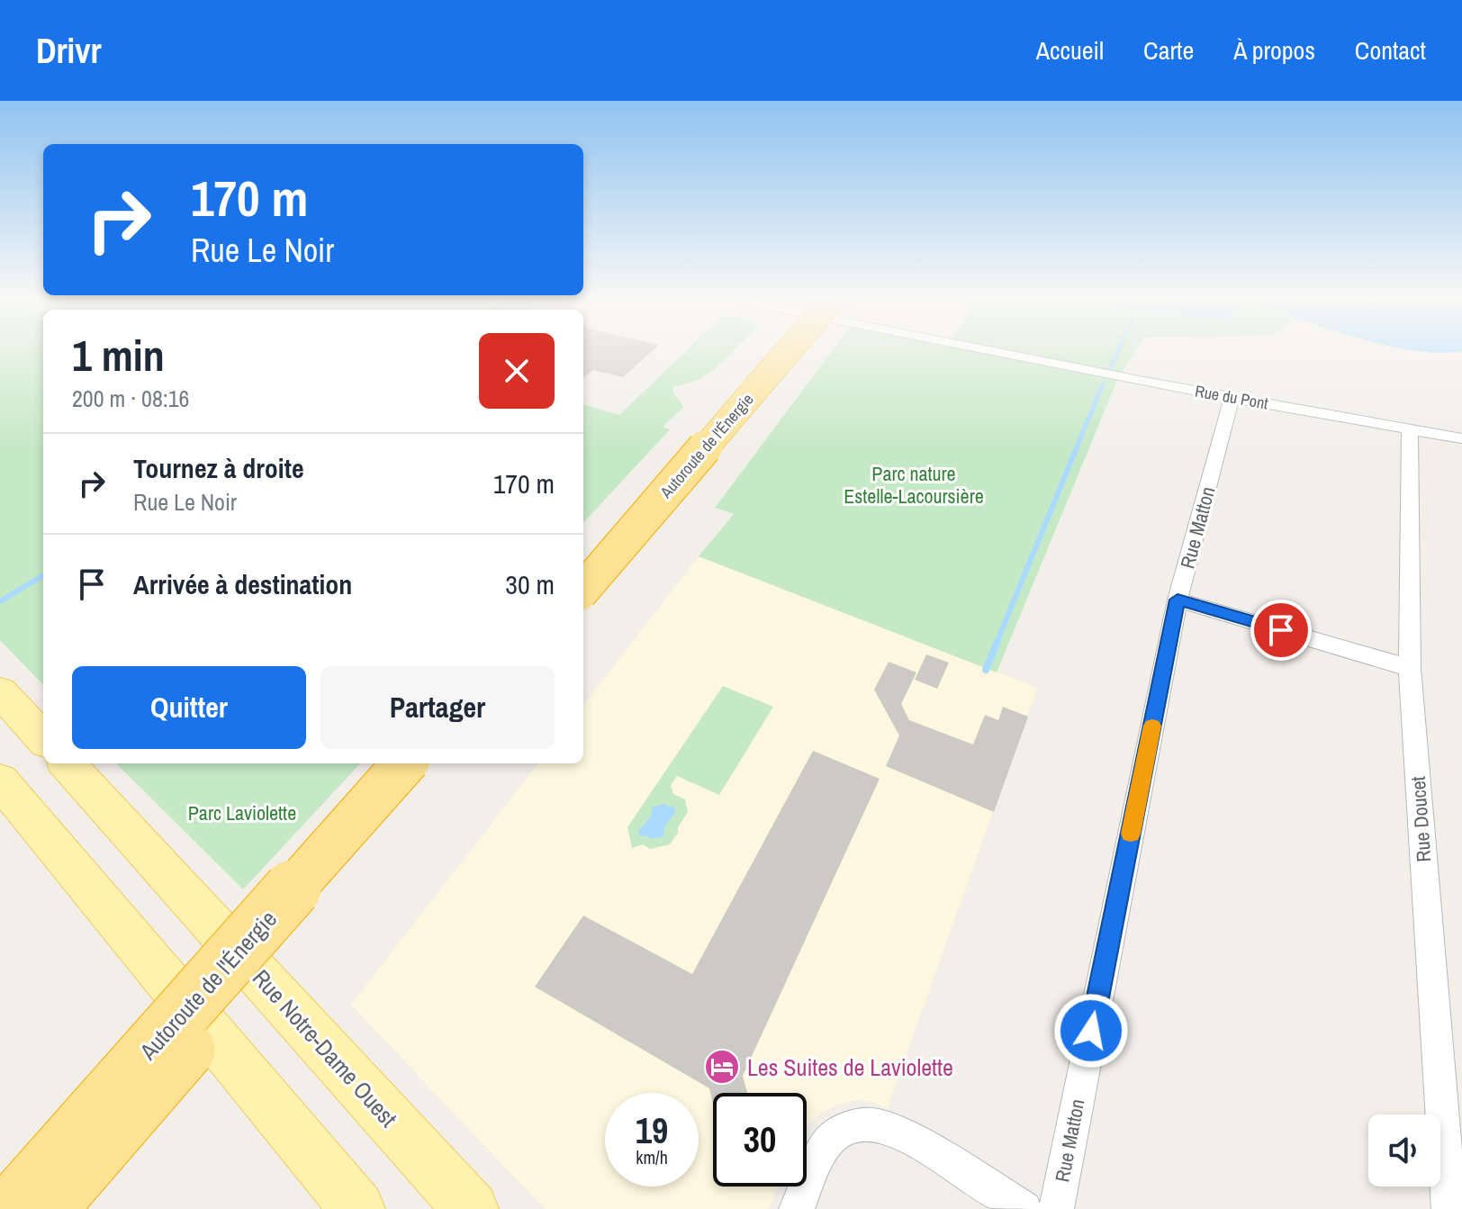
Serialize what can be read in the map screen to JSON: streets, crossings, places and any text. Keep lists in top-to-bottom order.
{
  "streets": {
    "highway": ["Autoroute de l'Énergie"],
    "main road": ["Rue Notre-Dame Ouest"],
    "street": ["Rue du Pont", "Rue Matton", "Rue Doucet"]
  },
  "crossings": [
    ["Rue du Pont", "Rue Matton"],
    ["Rue du Pont", "Rue Doucet"]
  ],
  "parks": ["Parc nature Estelle-Lacoursière", "Parc Laviolette"],
  "places": {
    "hotel": ["Les Suites de Laviolette"]
  },
  "page": {
    "header": "Drivr",
    "nav": [
      "Accueil",
      "Carte",
      "À propos",
      "Contact"
    ],
    "turn": ["170 m", "Rue Le Noir"],
    "heading": ["1 min", "200 m · 08:16"],
    "list": [
      {
        "name": "Tournez à droite",
        "note": "Rue Le Noir",
        "value": "170 m"
      },
      {
        "name": "Arrivée à destination",
        "value": "30 m"
      }
    ],
    "buttons": ["Quitter", "Partager"],
    "speed": "19 km/h",
    "limit": "30"
  }
}
